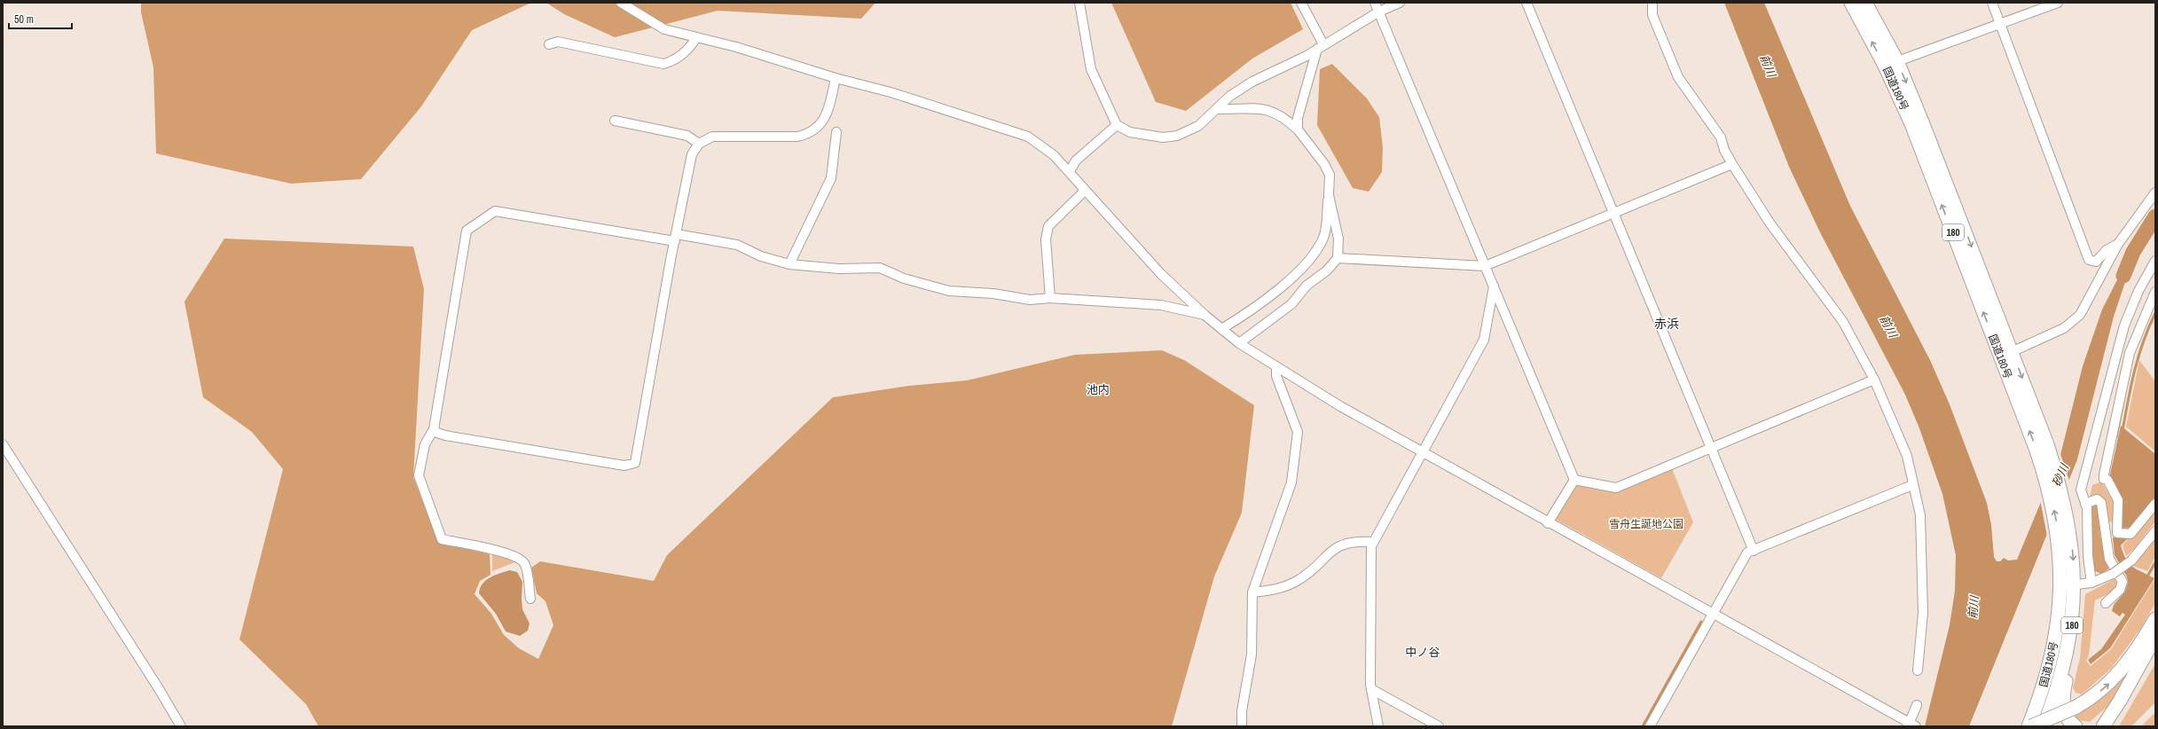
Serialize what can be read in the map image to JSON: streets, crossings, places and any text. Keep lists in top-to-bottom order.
{
  "streets": {
    "highway": ["国道180号", "180"]
  },
  "districts": ["赤浜", "池内", "中ノ谷"],
  "water": ["前川", "砂川"],
  "parks": ["雪舟生誕地公園"],
  "scale_bar": "50 m"
}
